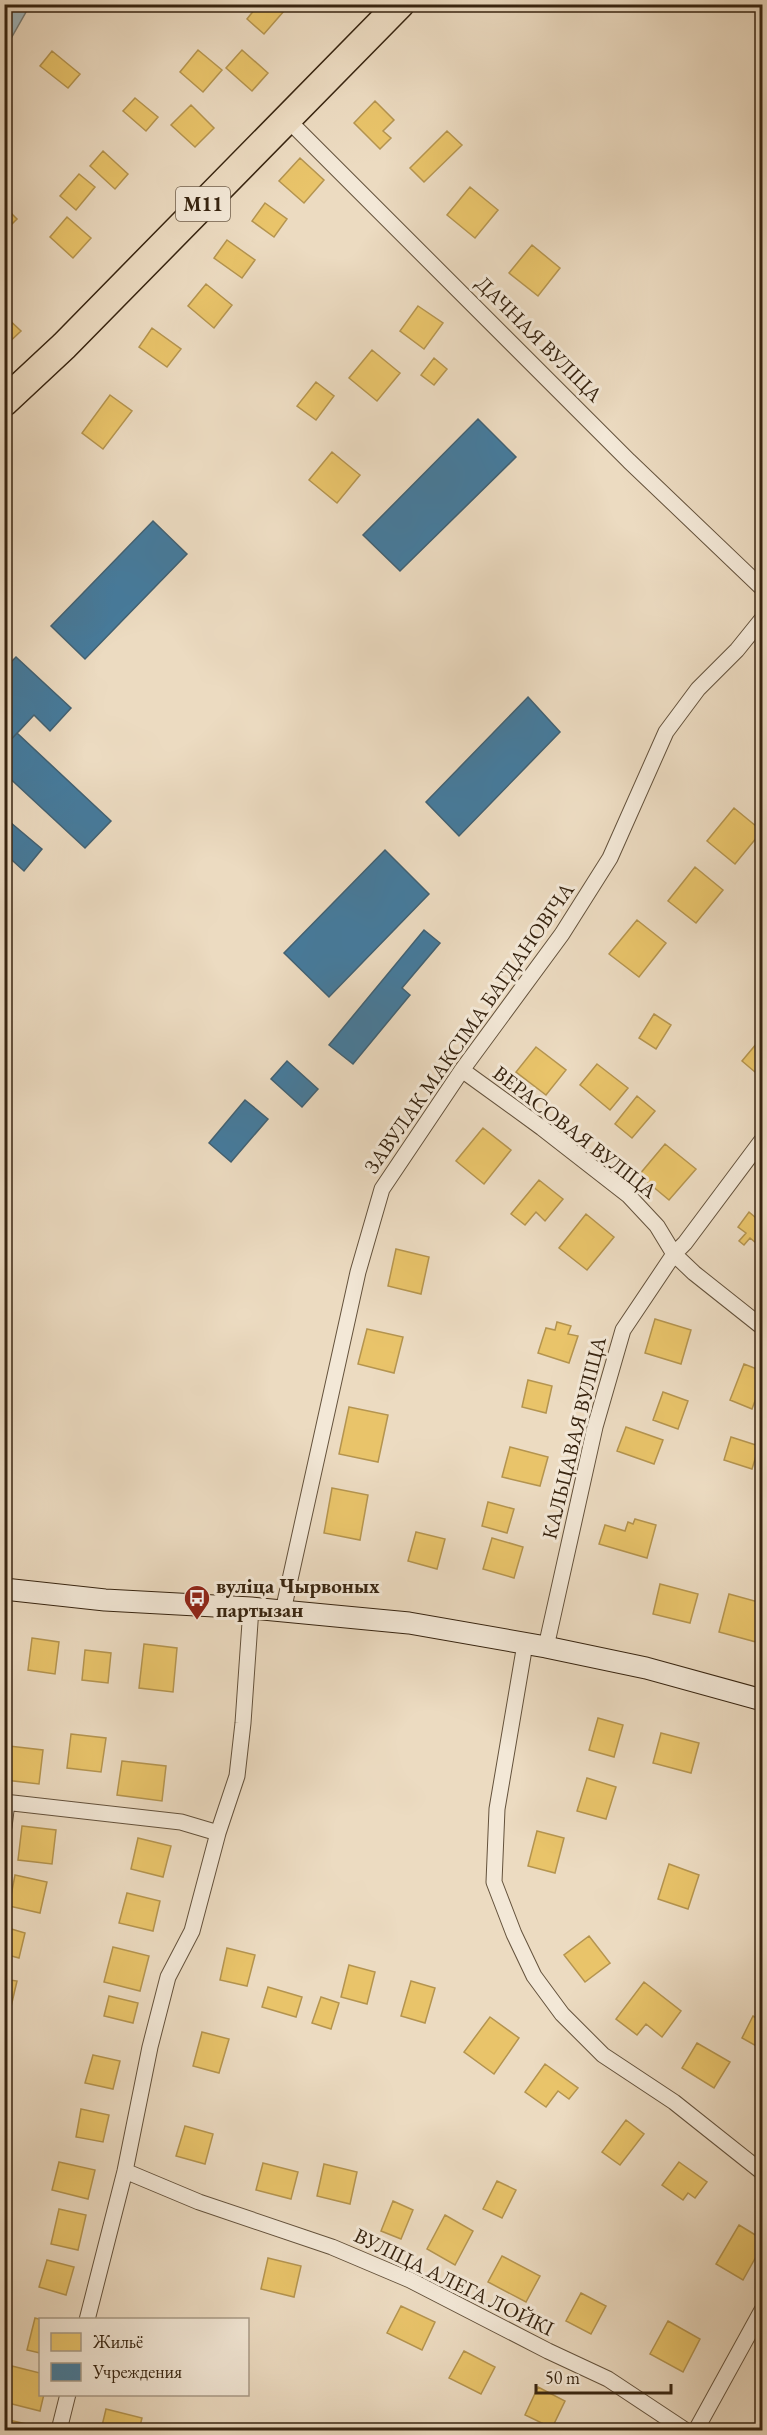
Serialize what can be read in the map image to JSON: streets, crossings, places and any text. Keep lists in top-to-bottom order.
{
  "streets": {
    "highway": ["М11"],
    "street": [
      "ДАЧНАЯ ВУЛІЦА",
      "ЗАВУЛАК МАКСІМА БАГДАНОВІЧА",
      "ВЕРАСОВАЯ ВУЛІЦА",
      "КАЛЬЦАВАЯ ВУЛІЦА",
      "ВУЛІЦА АЛЕГА ЛОЙКІ"
    ]
  },
  "crossings": [
    ["М11", "ДАЧНАЯ ВУЛІЦА"],
    ["ЗАВУЛАК МАКСІМА БАГДАНОВІЧА", "ВЕРАСОВАЯ ВУЛІЦА"],
    ["ВЕРАСОВАЯ ВУЛІЦА", "КАЛЬЦАВАЯ ВУЛІЦА"]
  ],
  "places": {
    "bus stop": ["вуліца Чырвоных партызан"]
  },
  "legend": ["Жильё", "Учреждения"],
  "scale_bar": "50 m"
}
